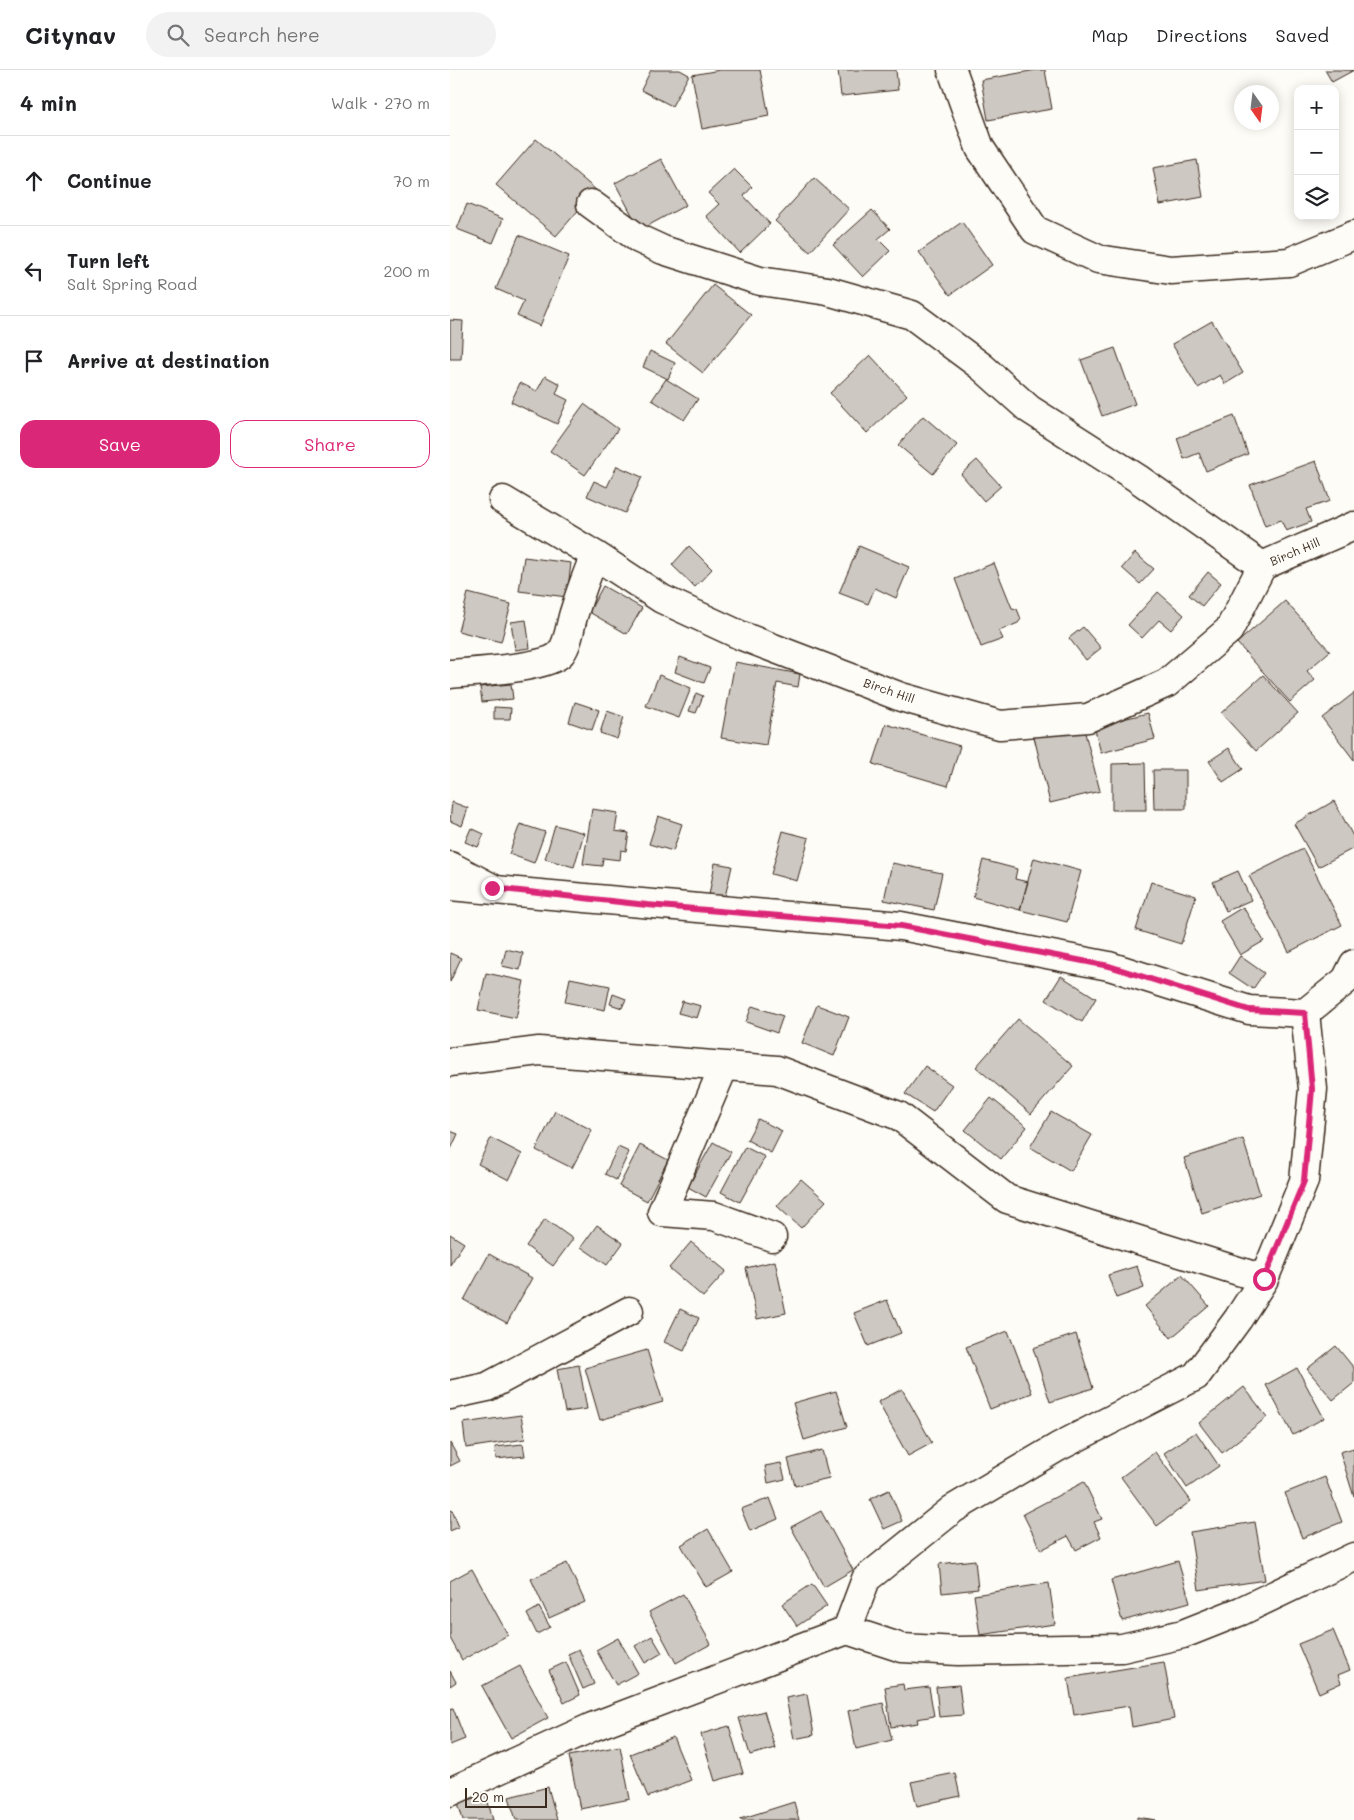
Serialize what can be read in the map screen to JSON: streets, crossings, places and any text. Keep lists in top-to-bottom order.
{
  "streets": {
    "street": ["Birch Hill"]
  },
  "scale_bar": "20 m",
  "north": "bottom",
  "page": {
    "header": "Citynav",
    "search": "Search here",
    "nav": ["Map", "Directions", "Saved"],
    "heading": ["4 min", "Walk · 270 m"],
    "map_buttons": ["+", "−"],
    "list": [
      ["Continue", "70 m"],
      ["Turn left", "Salt Spring Road", "200 m"],
      "Arrive at destination"
    ],
    "buttons": ["Save", "Share"],
    "scale": "20 m"
  }
}
